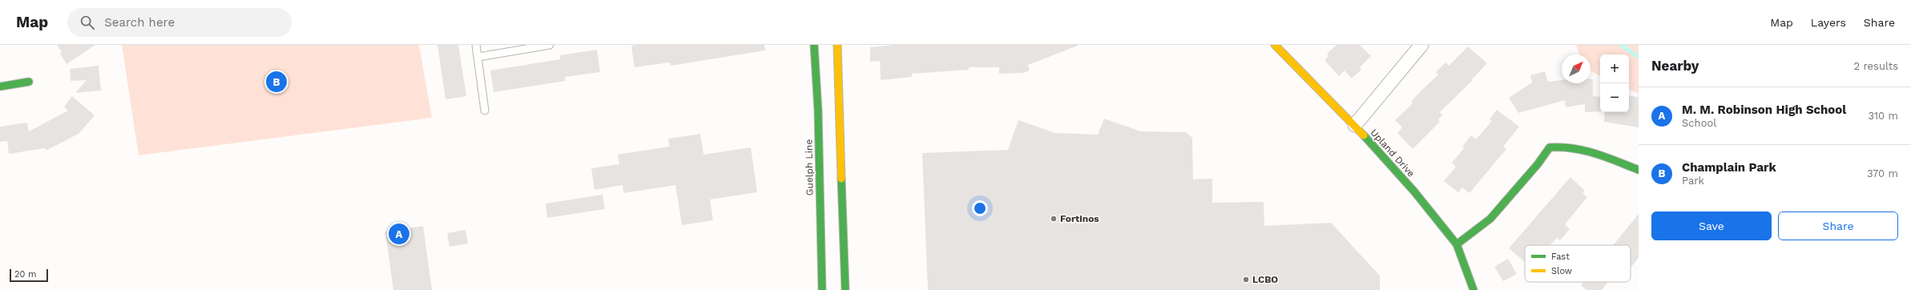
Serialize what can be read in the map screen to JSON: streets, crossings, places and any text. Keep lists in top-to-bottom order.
{
  "streets": {
    "street": ["Upland Drive", "Guelph Line"]
  },
  "places": ["Fortinos", "LCBO"],
  "legend": ["Fast", "Slow"],
  "scale_bar": "20 m",
  "north": "top right",
  "page": {
    "header": "Map",
    "search": "Search here",
    "nav": ["Map", "Layers", "Share"],
    "heading": ["Nearby", "2 results"],
    "map_buttons": ["+", "−"],
    "pins": ["B", "A"],
    "list": [
      {
        "mark": "A",
        "name": "M. M. Robinson High School",
        "note": "School",
        "value": "310 m"
      },
      {
        "mark": "B",
        "name": "Champlain Park",
        "note": "Park",
        "value": "370 m"
      }
    ],
    "buttons": ["Save", "Share"],
    "scale": "20 m"
  }
}
